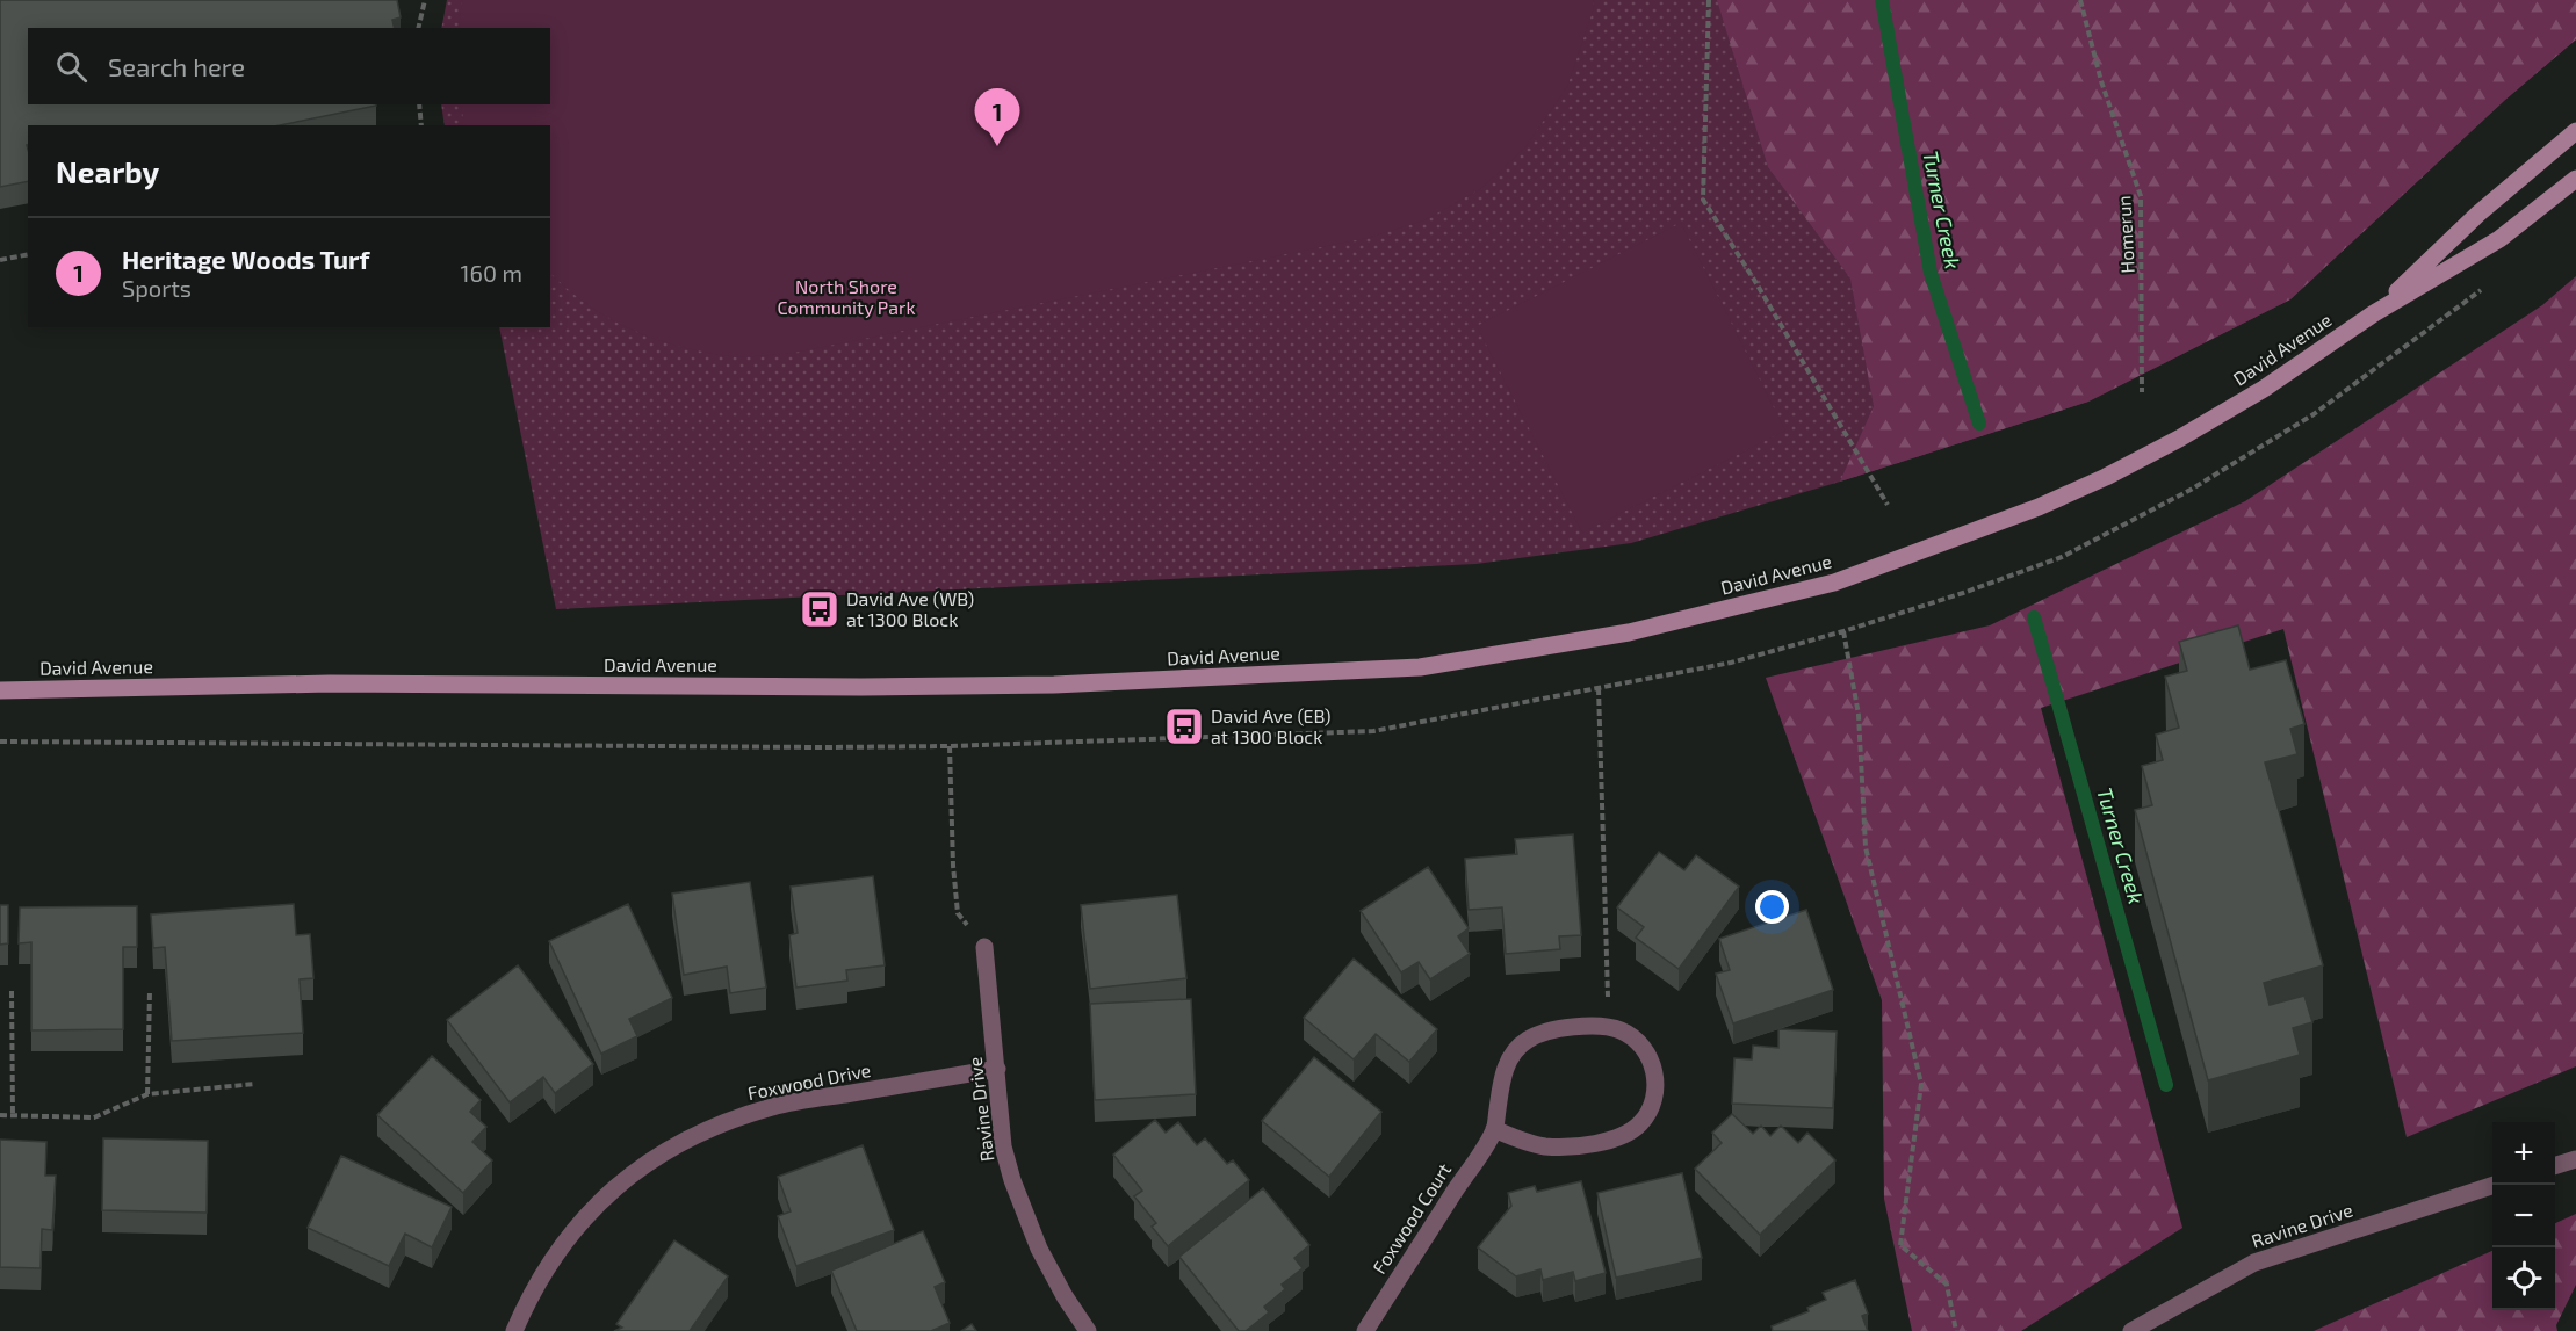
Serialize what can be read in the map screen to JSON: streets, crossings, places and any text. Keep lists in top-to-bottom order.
{
  "streets": {
    "main road": ["David Avenue"],
    "street": ["Foxwood Drive", "Ravine Drive", "Foxwood Court"],
    "path": ["Homerun"]
  },
  "crossings": [
    ["Foxwood Drive", "Ravine Drive"]
  ],
  "water": ["Turner Creek"],
  "parks": ["North Shore Community Park"],
  "places": {
    "bus stop": ["David Ave (WB) at 1300 Block", "David Ave (EB) at 1300 Block"]
  },
  "page": {
    "search": "Search here",
    "pins": "1",
    "heading": "Nearby",
    "list": [
      {
        "mark": "1",
        "name": "Heritage Woods Turf",
        "note": "Sports",
        "value": "160 m"
      }
    ],
    "map_buttons": ["+", "−"]
  }
}
